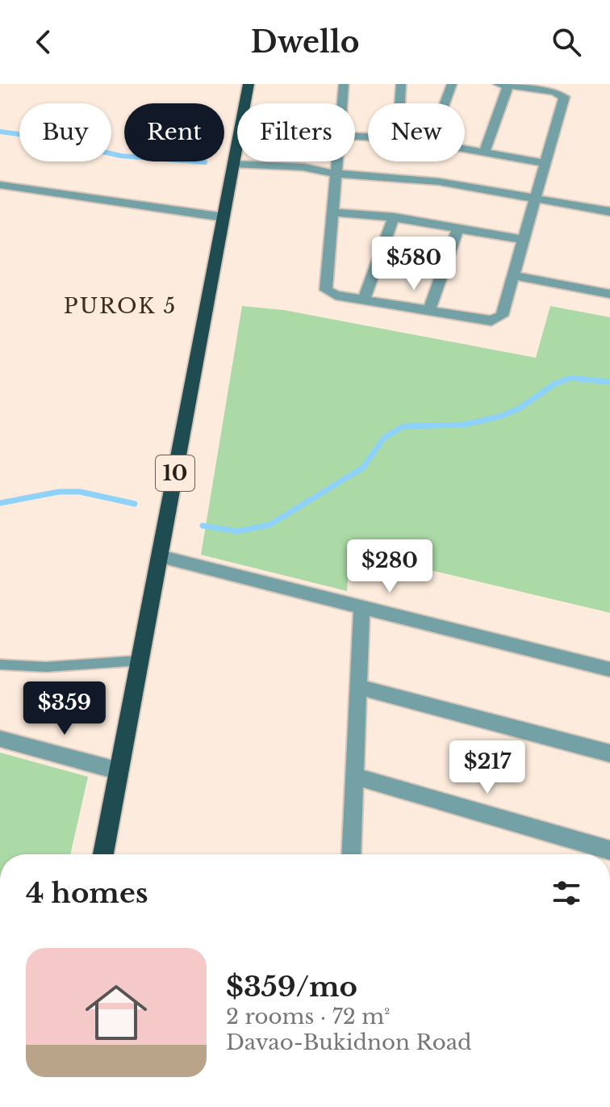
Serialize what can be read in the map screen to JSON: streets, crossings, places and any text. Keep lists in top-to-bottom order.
{
  "streets": {
    "highway": ["10"]
  },
  "districts": ["PUROK 5"],
  "page": {
    "header": "Dwello",
    "chip": [
      "Buy",
      "Rent",
      "Filters",
      "New"
    ],
    "price": [
      "$580",
      "$280",
      "$359",
      "$217"
    ],
    "heading": "4 homes",
    "list": [
      {
        "name": "$359/mo",
        "note": "2 rooms · 72 m² · Davao-Bukidnon Road"
      }
    ]
  }
}
